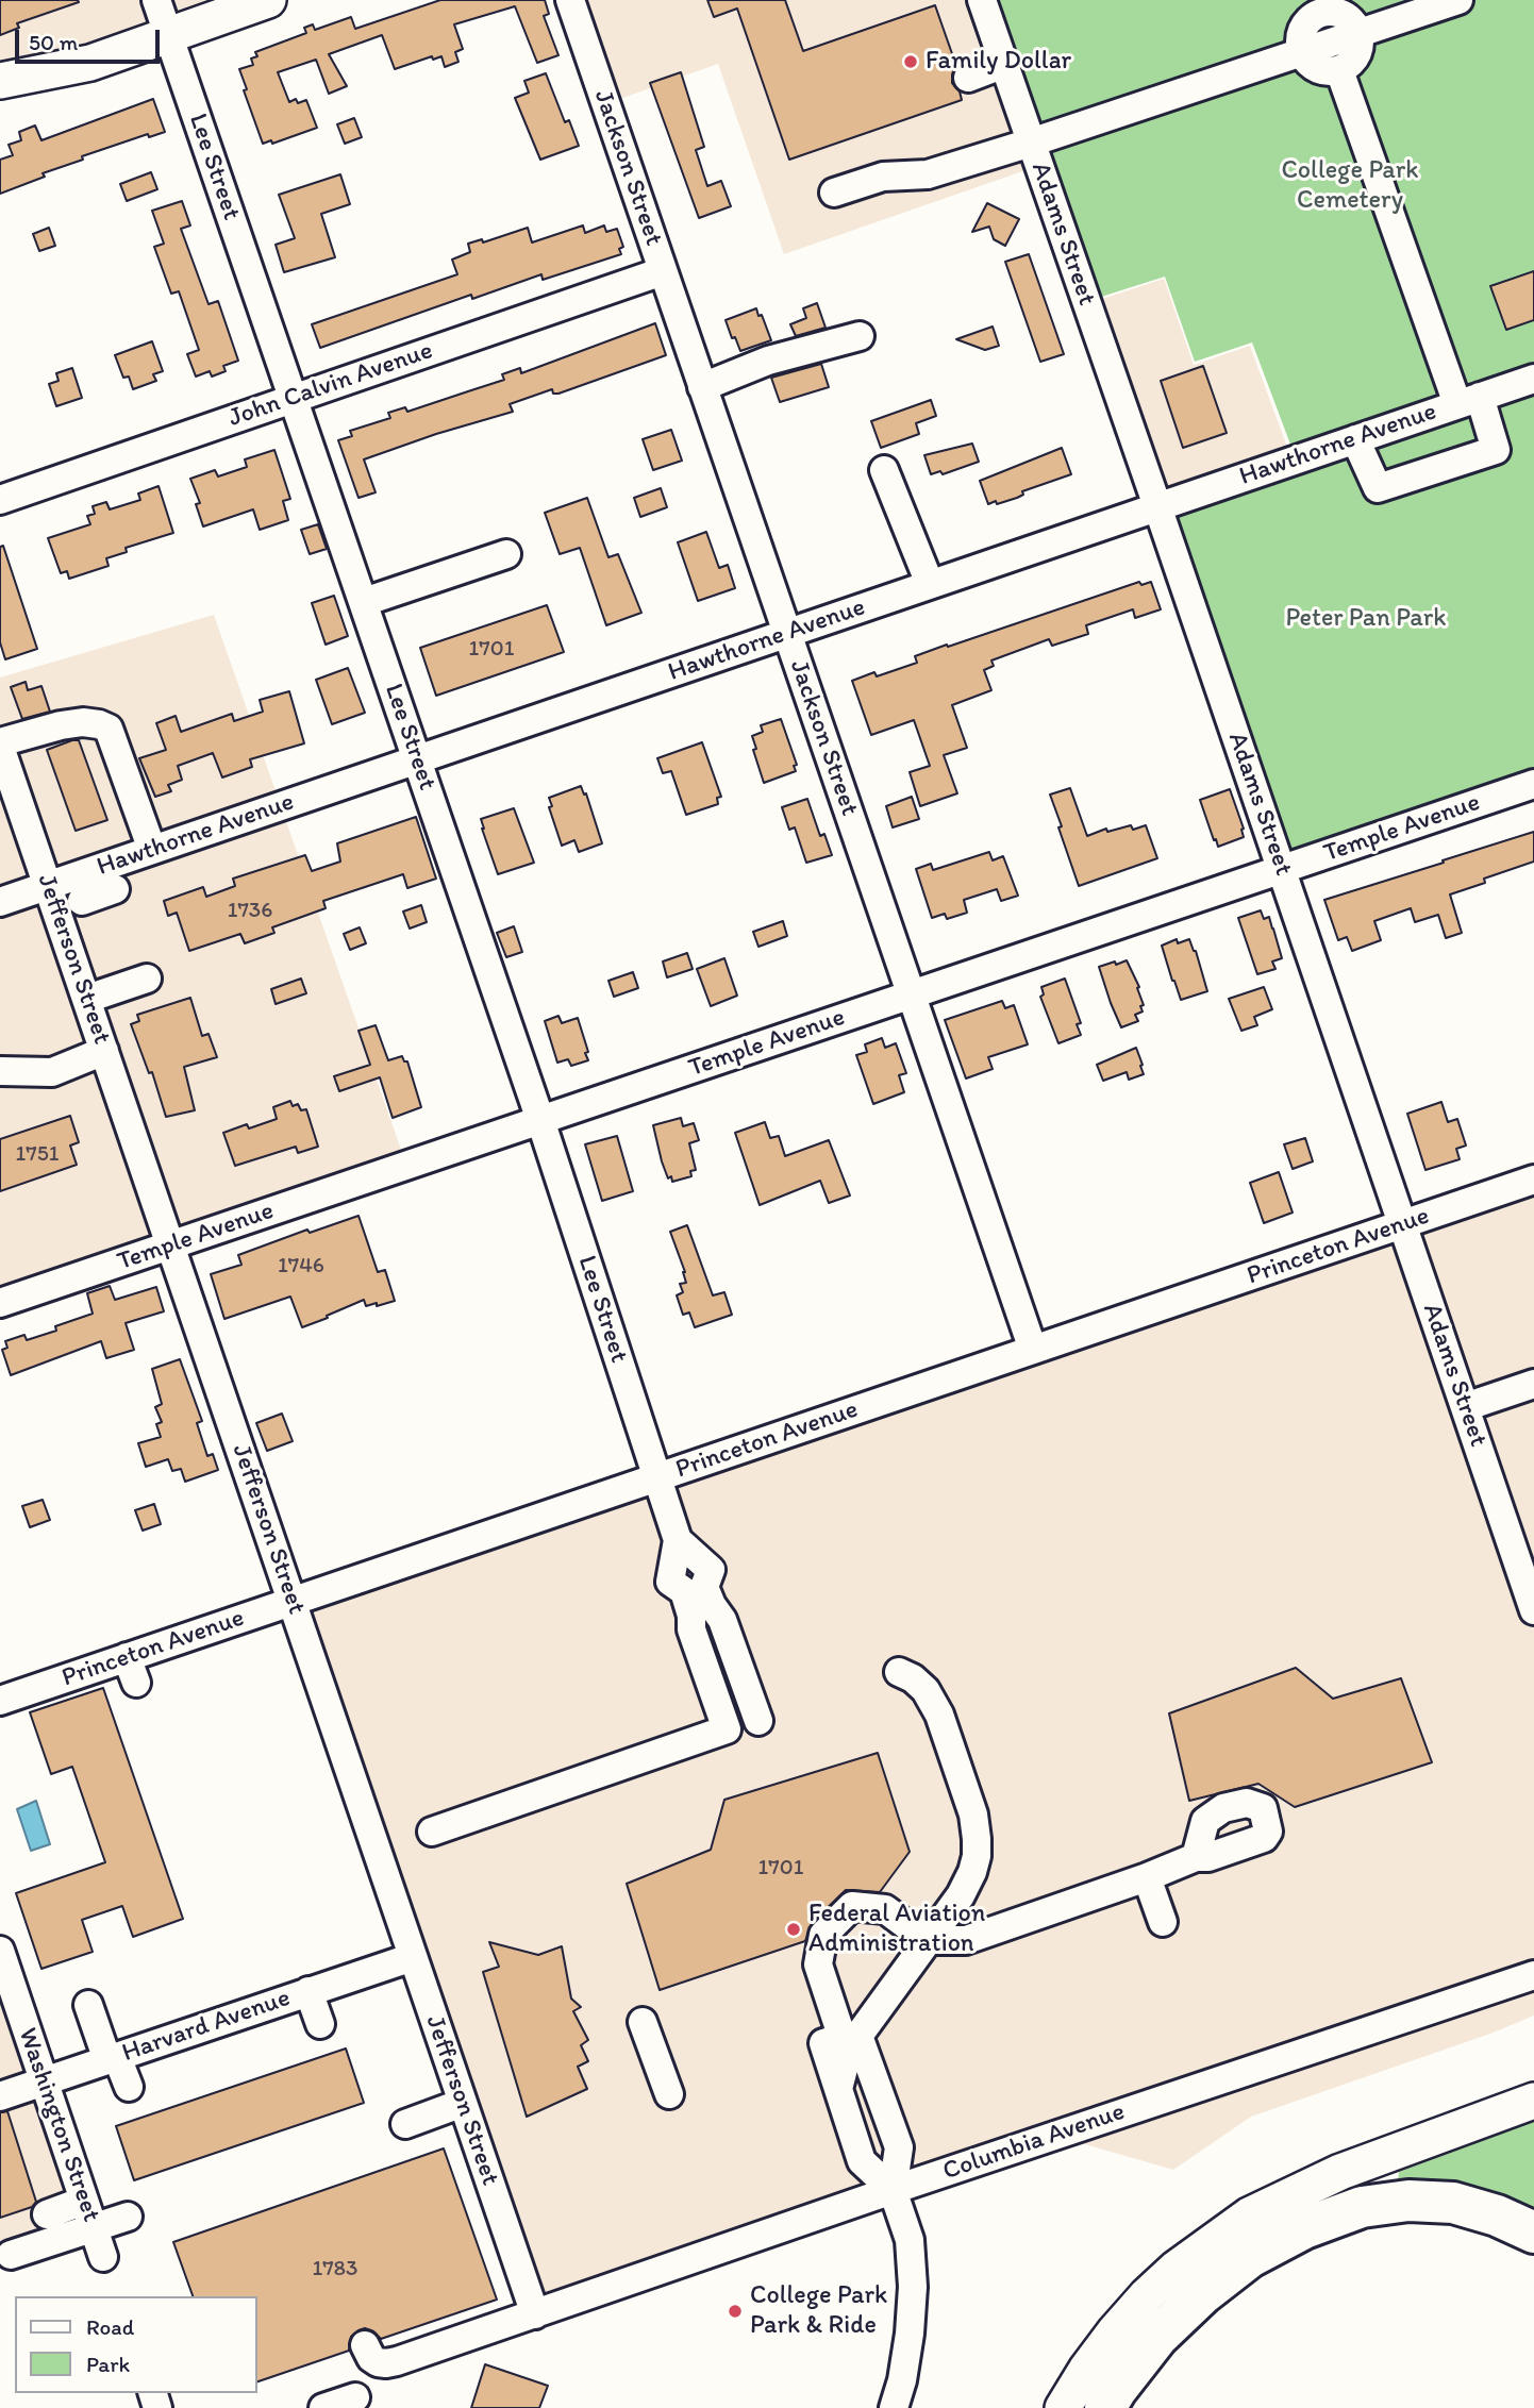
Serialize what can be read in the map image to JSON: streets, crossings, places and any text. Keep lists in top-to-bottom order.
{
  "streets": {
    "street": [
      "Lee Street",
      "Jackson Street",
      "Adams Street",
      "John Calvin Avenue",
      "Hawthorne Avenue",
      "Temple Avenue",
      "Jefferson Street",
      "Princeton Avenue",
      "Harvard Avenue",
      "Washington Street",
      "Columbia Avenue"
    ]
  },
  "crossings": [
    ["Lee Street", "John Calvin Avenue"],
    ["Lee Street", "Hawthorne Avenue"],
    ["Lee Street", "Temple Avenue"],
    ["Lee Street", "Princeton Avenue"],
    ["Jackson Street", "John Calvin Avenue"],
    ["Jackson Street", "Hawthorne Avenue"],
    ["Jackson Street", "Temple Avenue"],
    ["Jackson Street", "Princeton Avenue"],
    ["Adams Street", "Hawthorne Avenue"],
    ["Adams Street", "Temple Avenue"],
    ["Adams Street", "Princeton Avenue"],
    ["Hawthorne Avenue", "Jefferson Street"],
    ["Temple Avenue", "Jefferson Street"],
    ["Jefferson Street", "Princeton Avenue"],
    ["Jefferson Street", "Harvard Avenue"],
    ["Jefferson Street", "Columbia Avenue"],
    ["Harvard Avenue", "Washington Street"]
  ],
  "parks": ["College Park Cemetery", "Peter Pan Park"],
  "places": ["Family Dollar", "Federal Aviation Administration", "College Park Park & Ride"],
  "house_numbers": [
    "1701",
    "1736",
    "1751",
    "1746",
    "1701",
    "1783"
  ],
  "legend": ["Road", "Park"],
  "scale_bar": "50 m"
}
